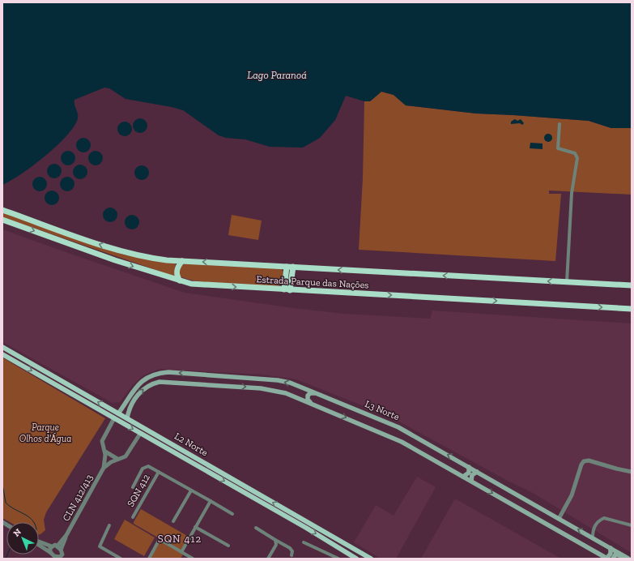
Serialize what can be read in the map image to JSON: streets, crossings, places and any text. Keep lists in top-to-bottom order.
{
  "streets": {
    "highway": ["Estrada Parque das Nações"],
    "main road": ["L3 Norte", "L2 Norte"],
    "street": ["SQN 412", "CLN 412/413"]
  },
  "crossings": [
    ["L3 Norte", "L2 Norte"]
  ],
  "districts": ["SQN 412"],
  "water": ["Lago Paranoá"],
  "parks": ["Parque Olhos d'Água"],
  "north": "top left"
}
